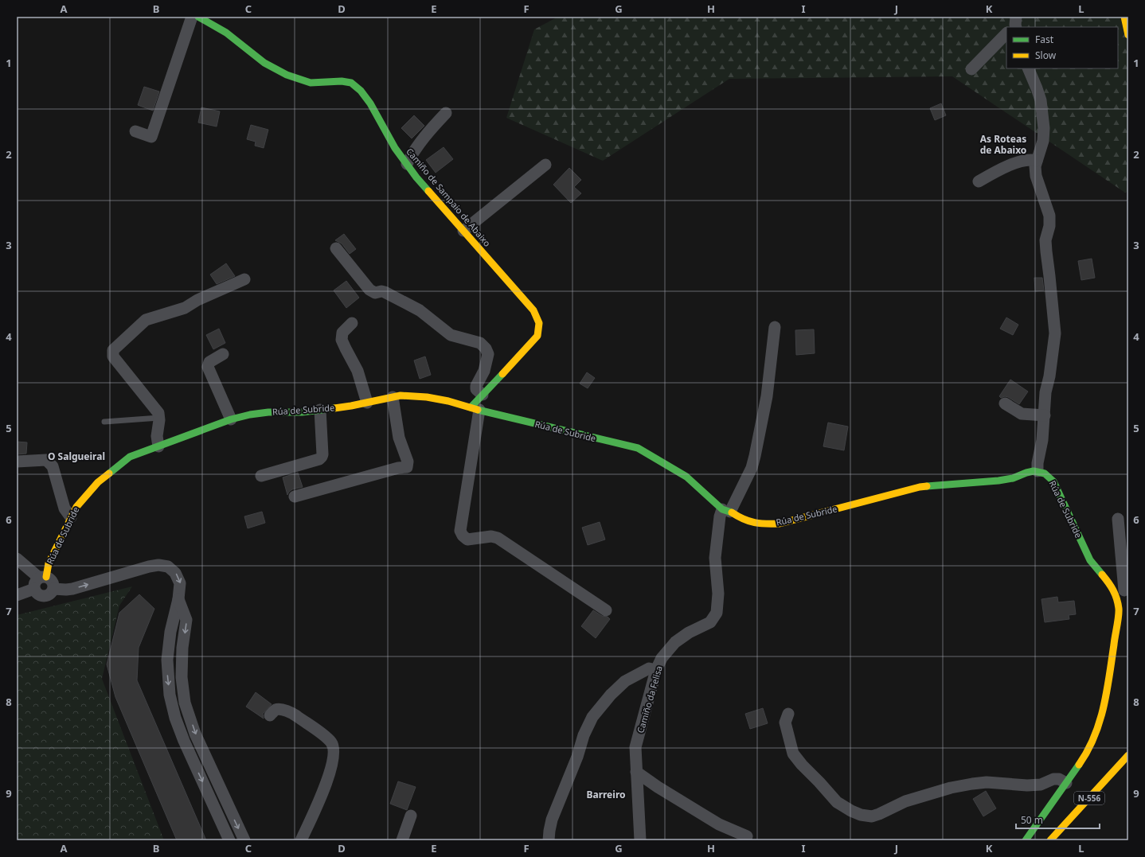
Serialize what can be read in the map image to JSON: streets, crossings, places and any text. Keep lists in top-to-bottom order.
{
  "streets": {
    "street": [
      "Camiño de Sampaio de Abaixo",
      "Rúa de Subride",
      "Camiño da Felisa",
      "N-556"
    ]
  },
  "crossings": [
    ["Camiño de Sampaio de Abaixo", "Rúa de Subride"],
    ["Rúa de Subride", "Camiño da Felisa"]
  ],
  "districts": ["As Roteas de Abaixo", "O Salgueiral", "Barreiro"],
  "legend": ["Fast", "Slow"],
  "scale_bar": "50 m",
  "grid": {
    "columns": [
      "A",
      "B",
      "C",
      "D",
      "E",
      "F",
      "G",
      "H",
      "I",
      "J",
      "K",
      "L"
    ],
    "rows": [
      "1",
      "2",
      "3",
      "4",
      "5",
      "6",
      "7",
      "8",
      "9"
    ]
  }
}
